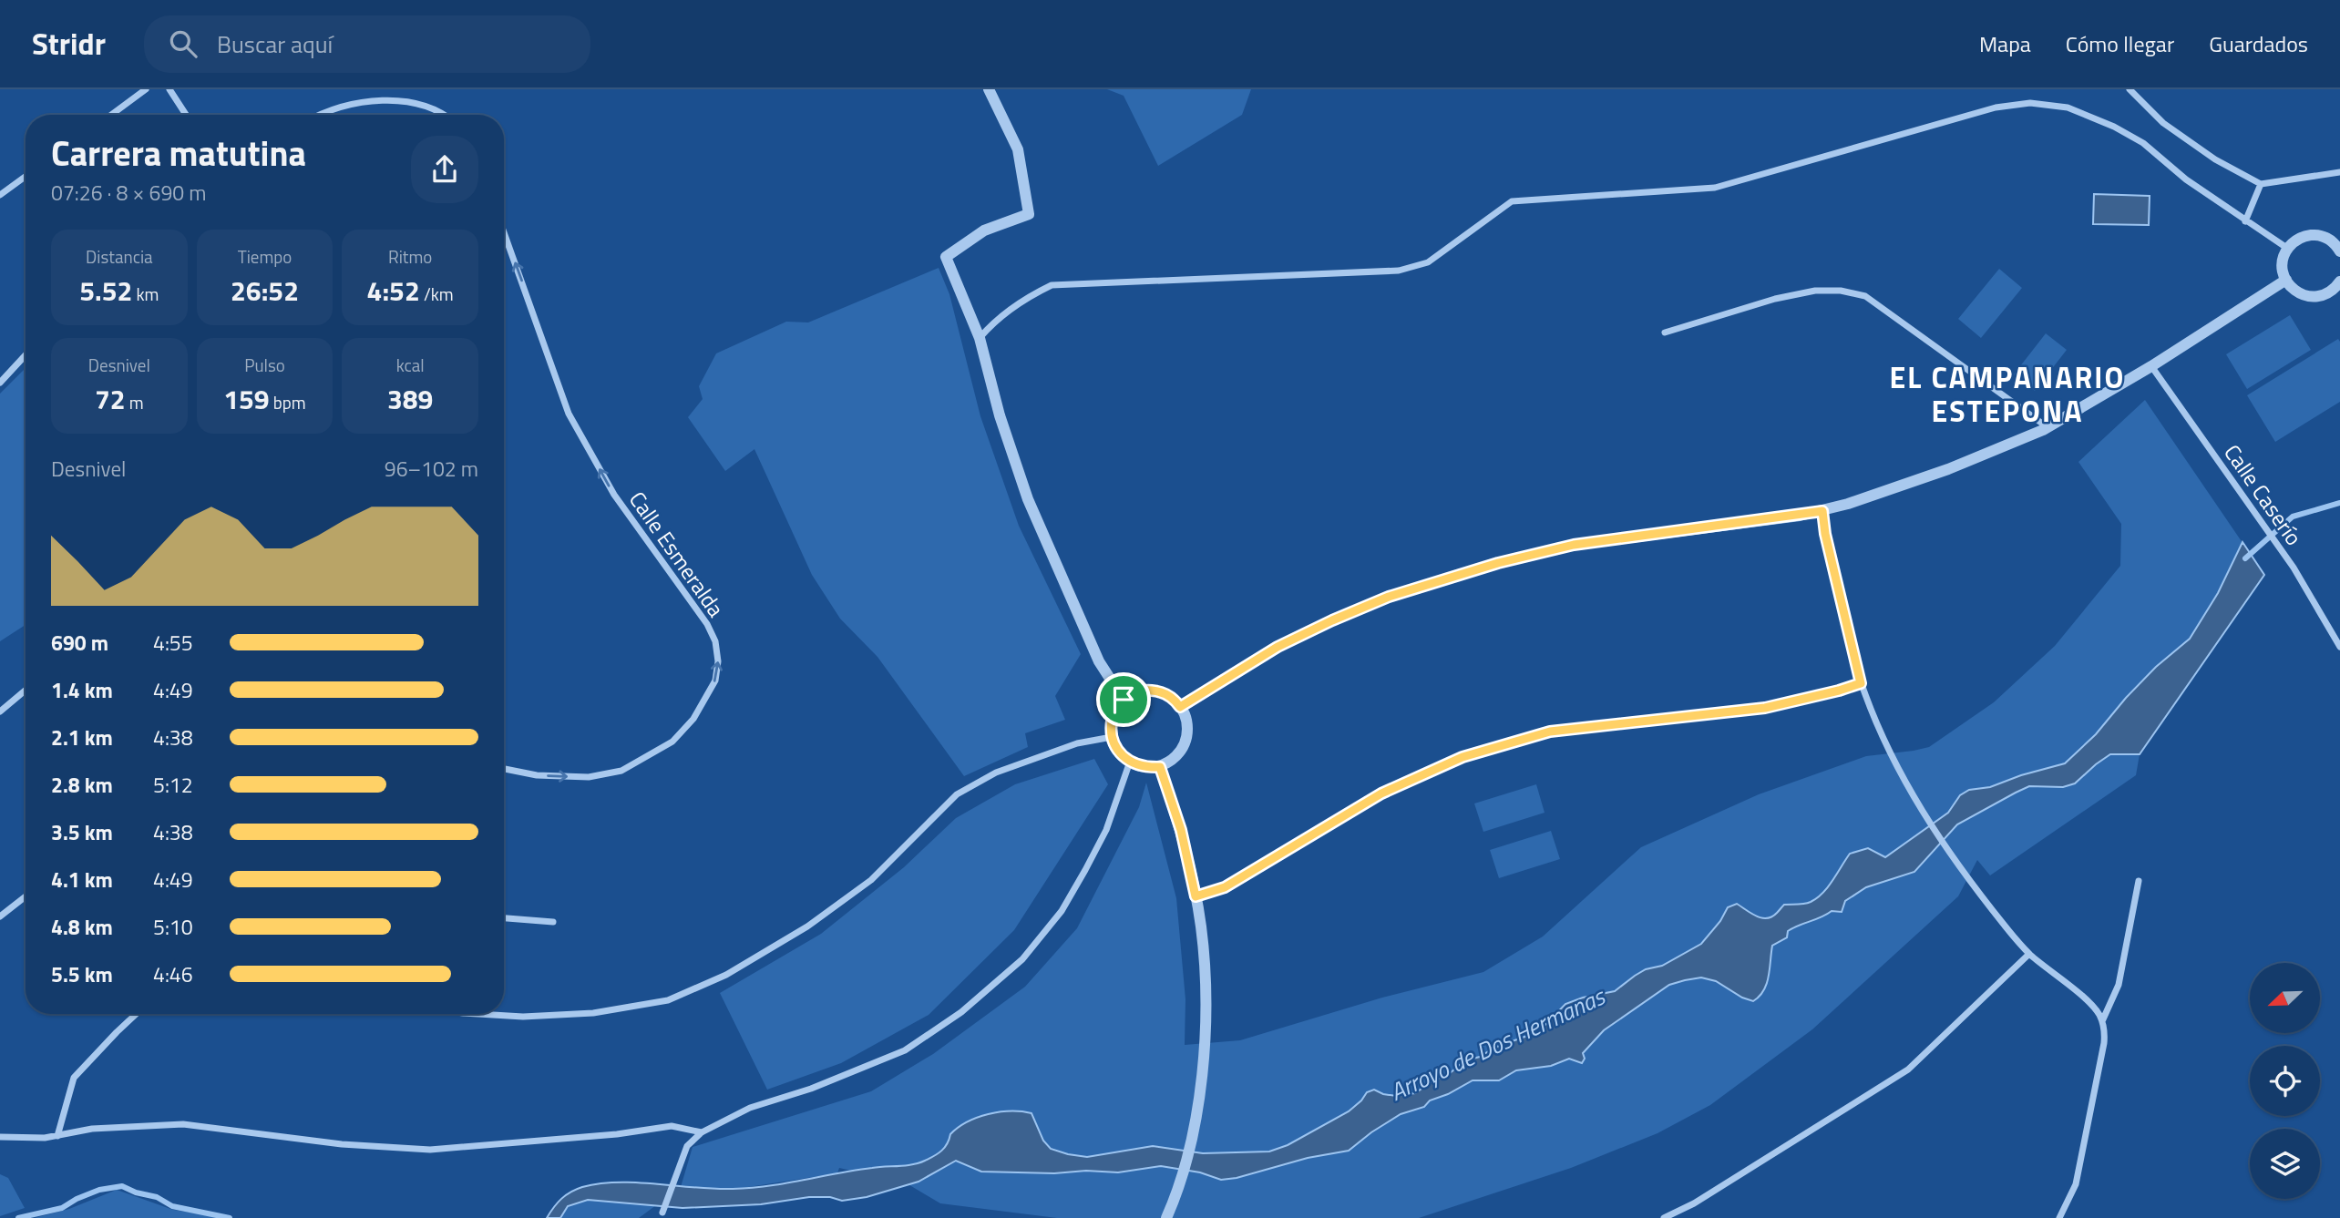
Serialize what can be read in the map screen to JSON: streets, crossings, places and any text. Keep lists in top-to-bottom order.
{
  "streets": {
    "street": ["Calle Caserío", "Calle Esmeralda"]
  },
  "districts": ["EL CAMPANARIO ESTEPONA"],
  "water": ["Arroyo de Dos Hermanas"],
  "north": "bottom left",
  "page": {
    "header": "Stridr",
    "search": "Buscar aquí",
    "nav": ["Mapa", "Cómo llegar", "Guardados"],
    "heading": ["Carrera matutina", "07:26 · 8 × 690 m"],
    "stats": [
      ["Distancia", "5.52 km"],
      ["Tiempo", "26:52"],
      ["Ritmo", "4:52 /km"],
      ["Desnivel", "72 m"],
      ["Pulso", "159 bpm"],
      ["kcal", "389"]
    ],
    "chart": ["Desnivel", "96–102 m"],
    "list": [
      {
        "name": "690 m",
        "note": "4:55"
      },
      {
        "name": "1.4 km",
        "note": "4:49"
      },
      {
        "name": "2.1 km",
        "note": "4:38"
      },
      {
        "name": "2.8 km",
        "note": "5:12"
      },
      {
        "name": "3.5 km",
        "note": "4:38"
      },
      {
        "name": "4.1 km",
        "note": "4:49"
      },
      {
        "name": "4.8 km",
        "note": "5:10"
      },
      {
        "name": "5.5 km",
        "note": "4:46"
      }
    ]
  }
}
